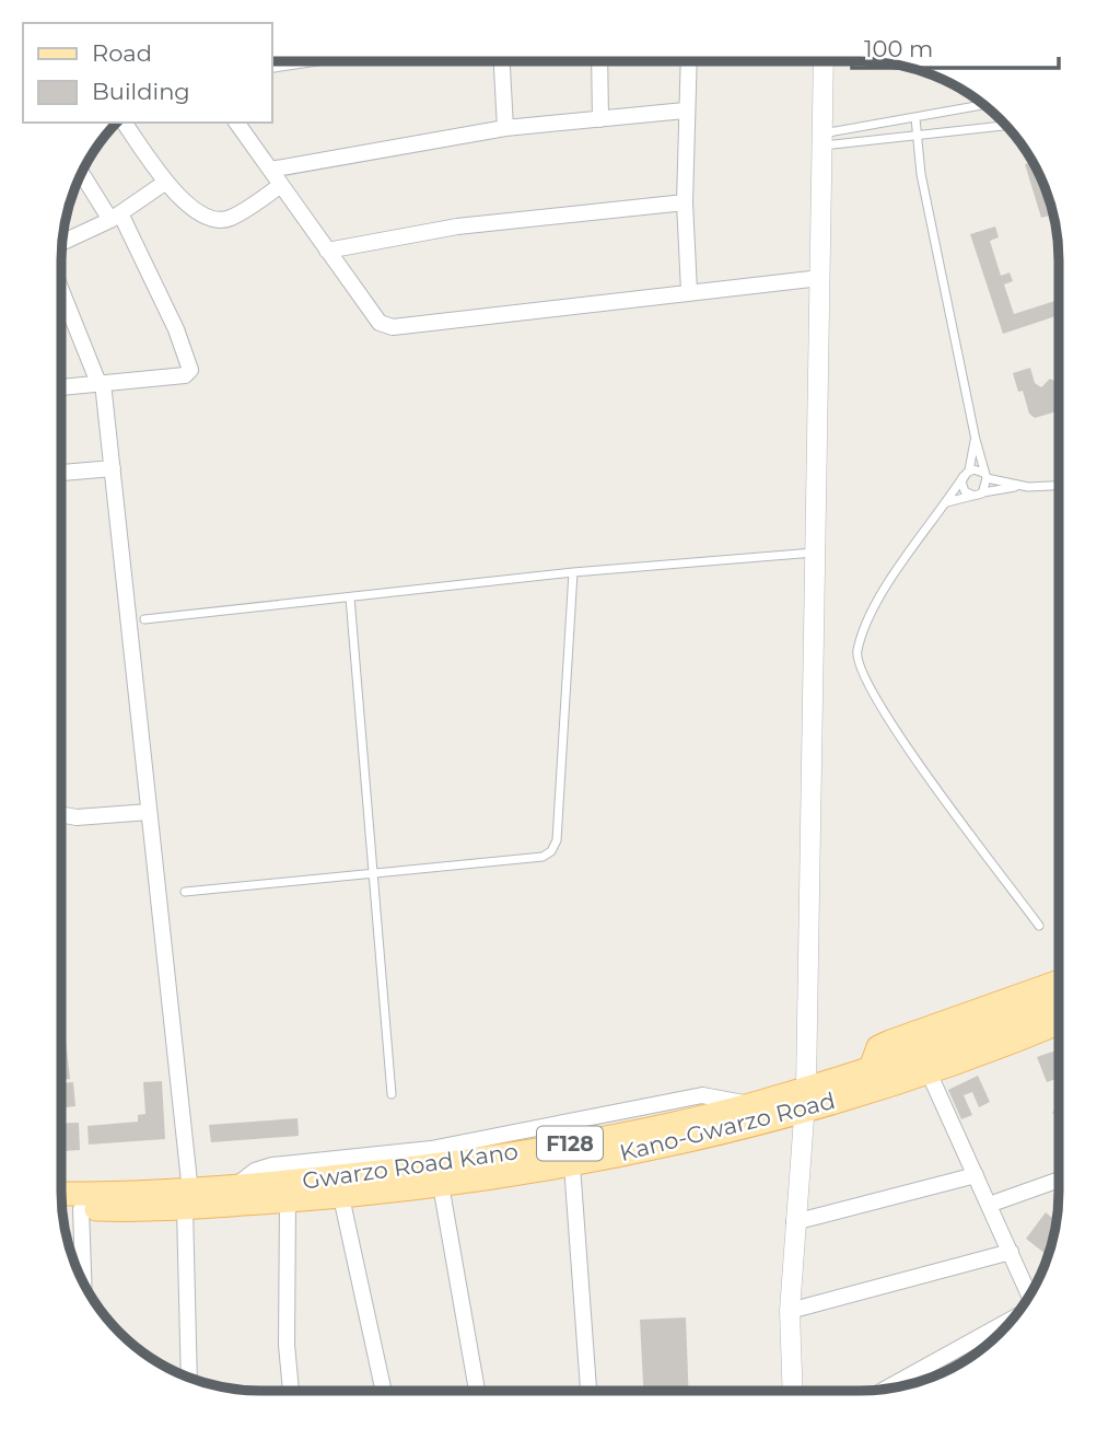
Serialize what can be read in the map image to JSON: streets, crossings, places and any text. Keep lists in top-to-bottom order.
{
  "streets": {
    "main road": ["Kano-Gwarzo Road", "F128", "Gwarzo Road Kano"]
  },
  "crossings": [
    ["Kano-Gwarzo Road", "Gwarzo Road Kano"]
  ],
  "legend": ["Road", "Building"],
  "scale_bar": "100 m"
}
